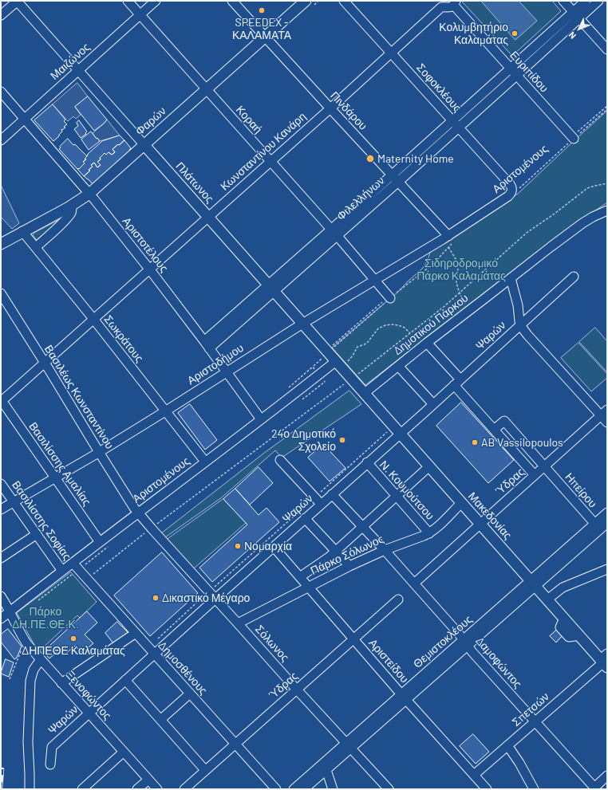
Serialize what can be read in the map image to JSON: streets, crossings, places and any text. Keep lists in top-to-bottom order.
{
  "streets": {
    "main road": ["Φαρών", "Πλάτωνος", "Μακεδονίας"],
    "street": [
      "Μαιζώνος",
      "Ευριπίδου",
      "Σοφοκλέους",
      "Πινδάρου",
      "Κοραή",
      "Κωνσταντίνου Κανάρη",
      "Αριστομένους",
      "Φιλελλήνων",
      "Αριστοτέλους",
      "Δημοτικού Πάρκου",
      "Ψαρών",
      "Σωκράτους",
      "Αριστοδήμου",
      "Βασιλέως Κωνσταντίνου",
      "Βασιλίσσης Αμαλίας",
      "Ύδρας",
      "Ν. Κουμούτσου",
      "Ηπείρου",
      "Βασιλίσσης Σοφίας",
      "Πάρκο Σόλωνος",
      "Θεμιστοκλέους",
      "Σόλωνος",
      "Αριστείδου",
      "Δαμοφώντος",
      "Δημοσθένους",
      "Ξενοφώντος",
      "Σπετσών"
    ]
  },
  "crossings": [
    ["Μαιζώνος", "Κοραή"],
    ["Μαιζώνος", "Πλάτωνος"],
    ["Μαιζώνος", "Αριστοτέλους"],
    ["Ευριπίδου", "Κωνσταντίνου Κανάρη"],
    ["Ευριπίδου", "Αριστομένους"],
    ["Ευριπίδου", "Φιλελλήνων"],
    ["Σοφοκλέους", "Κωνσταντίνου Κανάρη"],
    ["Σοφοκλέους", "Αριστομένους"],
    ["Σοφοκλέους", "Φιλελλήνων"],
    ["Πινδάρου", "Φαρών"],
    ["Πινδάρου", "Κωνσταντίνου Κανάρη"],
    ["Πινδάρου", "Αριστομένους"],
    ["Πινδάρου", "Φιλελλήνων"],
    ["Πινδάρου", "Αριστοδήμου"],
    ["Κοραή", "Φαρών"],
    ["Κοραή", "Κωνσταντίνου Κανάρη"],
    ["Κοραή", "Φιλελλήνων"],
    ["Κοραή", "Αριστοδήμου"],
    ["Φαρών", "Πλάτωνος"],
    ["Φαρών", "Αριστοτέλους"],
    ["Φαρών", "Σωκράτους"],
    ["Κωνσταντίνου Κανάρη", "Πλάτωνος"],
    ["Κωνσταντίνου Κανάρη", "Αριστοτέλους"],
    ["Κωνσταντίνου Κανάρη", "Σωκράτους"],
    ["Κωνσταντίνου Κανάρη", "Βασιλέως Κωνσταντίνου"],
    ["Κωνσταντίνου Κανάρη", "Βασιλίσσης Αμαλίας"],
    ["Αριστομένους", "Πλάτωνος"],
    ["Αριστομένους", "Αριστοτέλους"],
    ["Αριστομένους", "Σωκράτους"],
    ["Αριστομένους", "Αριστοδήμου"],
    ["Αριστομένους", "Βασιλέως Κωνσταντίνου"],
    ["Αριστομένους", "Βασιλίσσης Αμαλίας"],
    ["Αριστομένους", "Βασιλίσσης Σοφίας"],
    ["Αριστομένους", "Σόλωνος"],
    ["Αριστομένους", "Δημοσθένους"],
    ["Αριστομένους", "Ξενοφώντος"],
    ["Πλάτωνος", "Φιλελλήνων"],
    ["Πλάτωνος", "Αριστοδήμου"],
    ["Πλάτωνος", "Μακεδονίας"],
    ["Φιλελλήνων", "Αριστοτέλους"],
    ["Αριστοτέλους", "Αριστοδήμου"],
    ["Δημοτικού Πάρκου", "Μακεδονίας"],
    ["Ψαρών", "Ν. Κουμούτσου"],
    ["Ψαρών", "Μακεδονίας"],
    ["Ψαρών", "Σόλωνος"],
    ["Ψαρών", "Αριστείδου"],
    ["Ψαρών", "Δαμοφώντος"],
    ["Ψαρών", "Δημοσθένους"],
    ["Ψαρών", "Ξενοφώντος"],
    ["Σωκράτους", "Αριστοδήμου"],
    ["Αριστοδήμου", "Βασιλέως Κωνσταντίνου"],
    ["Αριστοδήμου", "Βασιλίσσης Αμαλίας"],
    ["Αριστοδήμου", "Βασιλίσσης Σοφίας"],
    ["Βασιλέως Κωνσταντίνου", "Σόλωνος"],
    ["Ύδρας", "Ηπείρου"],
    ["Ύδρας", "Μακεδονίας"],
    ["Ύδρας", "Σόλωνος"],
    ["Ύδρας", "Αριστείδου"],
    ["Ύδρας", "Δαμοφώντος"],
    ["Ύδρας", "Δημοσθένους"],
    ["Ν. Κουμούτσου", "Πάρκο Σόλωνος"],
    ["Ηπείρου", "Θεμιστοκλέους"],
    ["Μακεδονίας", "Πάρκο Σόλωνος"],
    ["Μακεδονίας", "Θεμιστοκλέους"],
    ["Μακεδονίας", "Σπετσών"],
    ["Πάρκο Σόλωνος", "Σόλωνος"],
    ["Πάρκο Σόλωνος", "Αριστείδου"],
    ["Πάρκο Σόλωνος", "Δαμοφώντος"],
    ["Θεμιστοκλέους", "Σόλωνος"],
    ["Θεμιστοκλέους", "Αριστείδου"],
    ["Θεμιστοκλέους", "Δαμοφώντος"],
    ["Αριστείδου", "Σπετσών"],
    ["Δαμοφώντος", "Σπετσών"]
  ],
  "parks": ["Σιδηροδρομικό Πάρκο Καλαμάτας", "Πάρκο ΔΗ.ΠΕ.ΘΕ.Κ."],
  "places": [
    "SPEEDEX - ΚΑΛΑΜΑΤΑ",
    "Κολυμβητήριο Καλαμάτας",
    "Maternity Home",
    "24ο Δημοτικό Σχολείο",
    "AB Vassilopoulos",
    "Νομαρχία",
    "Δικαστικό Μέγαρο",
    "ΔΗΠΕΘΕ Καλαμάτας"
  ],
  "north": "bottom left"
}
